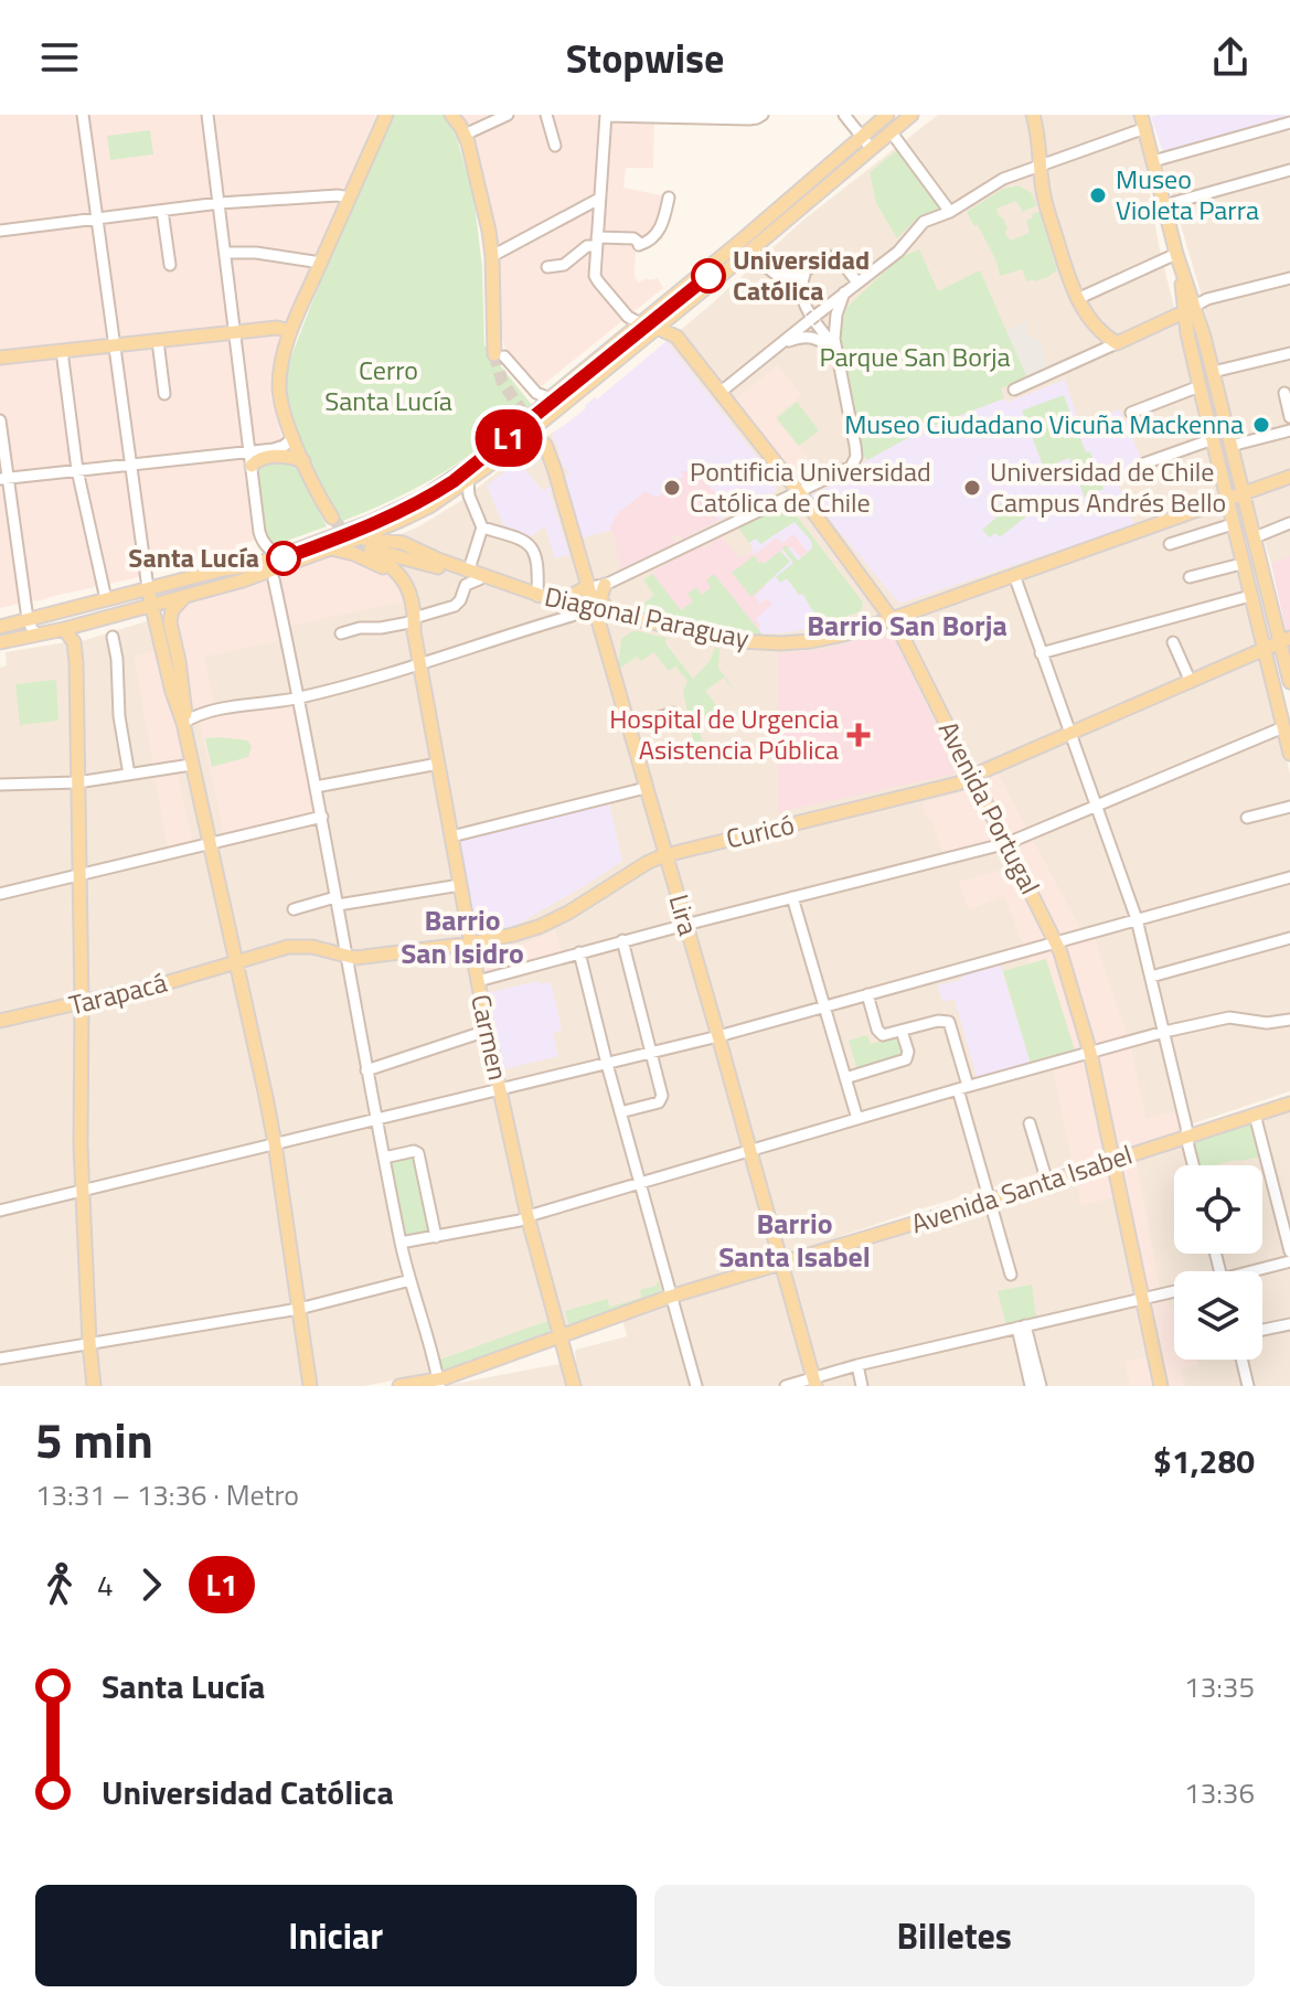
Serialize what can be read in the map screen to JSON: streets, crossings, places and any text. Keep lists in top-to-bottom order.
{
  "streets": {
    "main road": [
      "Diagonal Paraguay",
      "Avenida Portugal",
      "Curicó",
      "Lira",
      "Tarapacá",
      "Carmen",
      "Avenida Santa Isabel"
    ]
  },
  "crossings": [
    ["Diagonal Paraguay", "Avenida Portugal"],
    ["Diagonal Paraguay", "Lira"],
    ["Diagonal Paraguay", "Carmen"],
    ["Avenida Portugal", "Curicó"],
    ["Avenida Portugal", "Avenida Santa Isabel"],
    ["Curicó", "Lira"],
    ["Curicó", "Tarapacá"],
    ["Curicó", "Carmen"],
    ["Lira", "Avenida Santa Isabel"],
    ["Carmen", "Avenida Santa Isabel"]
  ],
  "districts": ["Barrio San Borja", "Barrio San Isidro", "Barrio Santa Isabel"],
  "parks": ["Parque San Borja", "Cerro Santa Lucía"],
  "places": {
    "other": [
      "Museo Violeta Parra",
      "Universidad Católica",
      "Museo Ciudadano Vicuña Mackenna",
      "Pontificia Universidad Católica de Chile",
      "Universidad de Chile Campus Andrés Bello",
      "Santa Lucía"
    ],
    "health": ["Hospital de Urgencia Asistencia Pública"]
  },
  "lines": ["metro line L1"],
  "page": {
    "header": "Stopwise",
    "on_map": "L1",
    "heading": ["5 min", "13:31 – 13:36 · Metro", "$1,280"],
    "legs": ["4", "L1"],
    "list": [
      {
        "name": "Santa Lucía",
        "value": "13:35"
      },
      {
        "name": "Universidad Católica",
        "value": "13:36"
      }
    ],
    "buttons": ["Iniciar", "Billetes"]
  }
}
